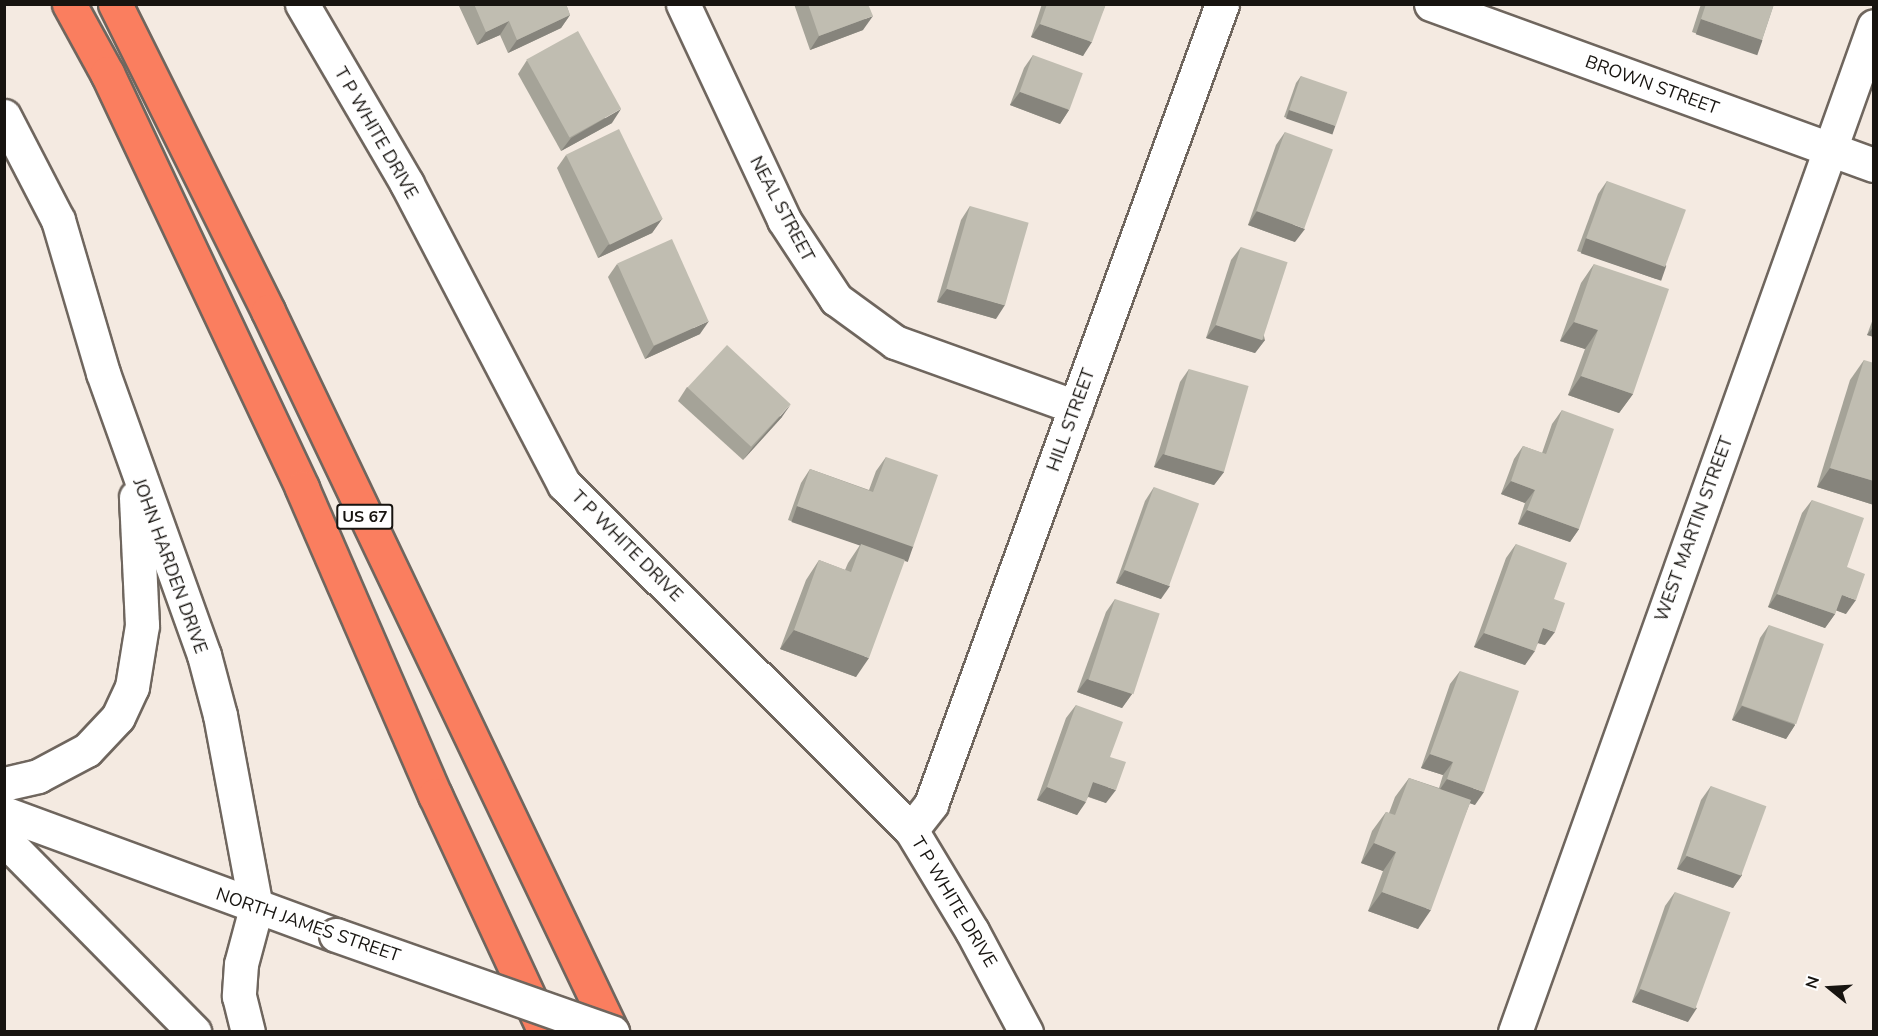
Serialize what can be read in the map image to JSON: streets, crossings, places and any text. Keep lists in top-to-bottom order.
{
  "streets": {
    "highway": ["US 67"],
    "street": [
      "BROWN STREET",
      "T P WHITE DRIVE",
      "NEAL STREET",
      "HILL STREET",
      "WEST MARTIN STREET",
      "JOHN HARDEN DRIVE",
      "NORTH JAMES STREET"
    ]
  },
  "crossings": [
    ["BROWN STREET", "WEST MARTIN STREET"],
    ["T P WHITE DRIVE", "HILL STREET"],
    ["NEAL STREET", "HILL STREET"],
    ["US 67", "NORTH JAMES STREET"],
    ["JOHN HARDEN DRIVE", "NORTH JAMES STREET"]
  ],
  "north": "left"
}
